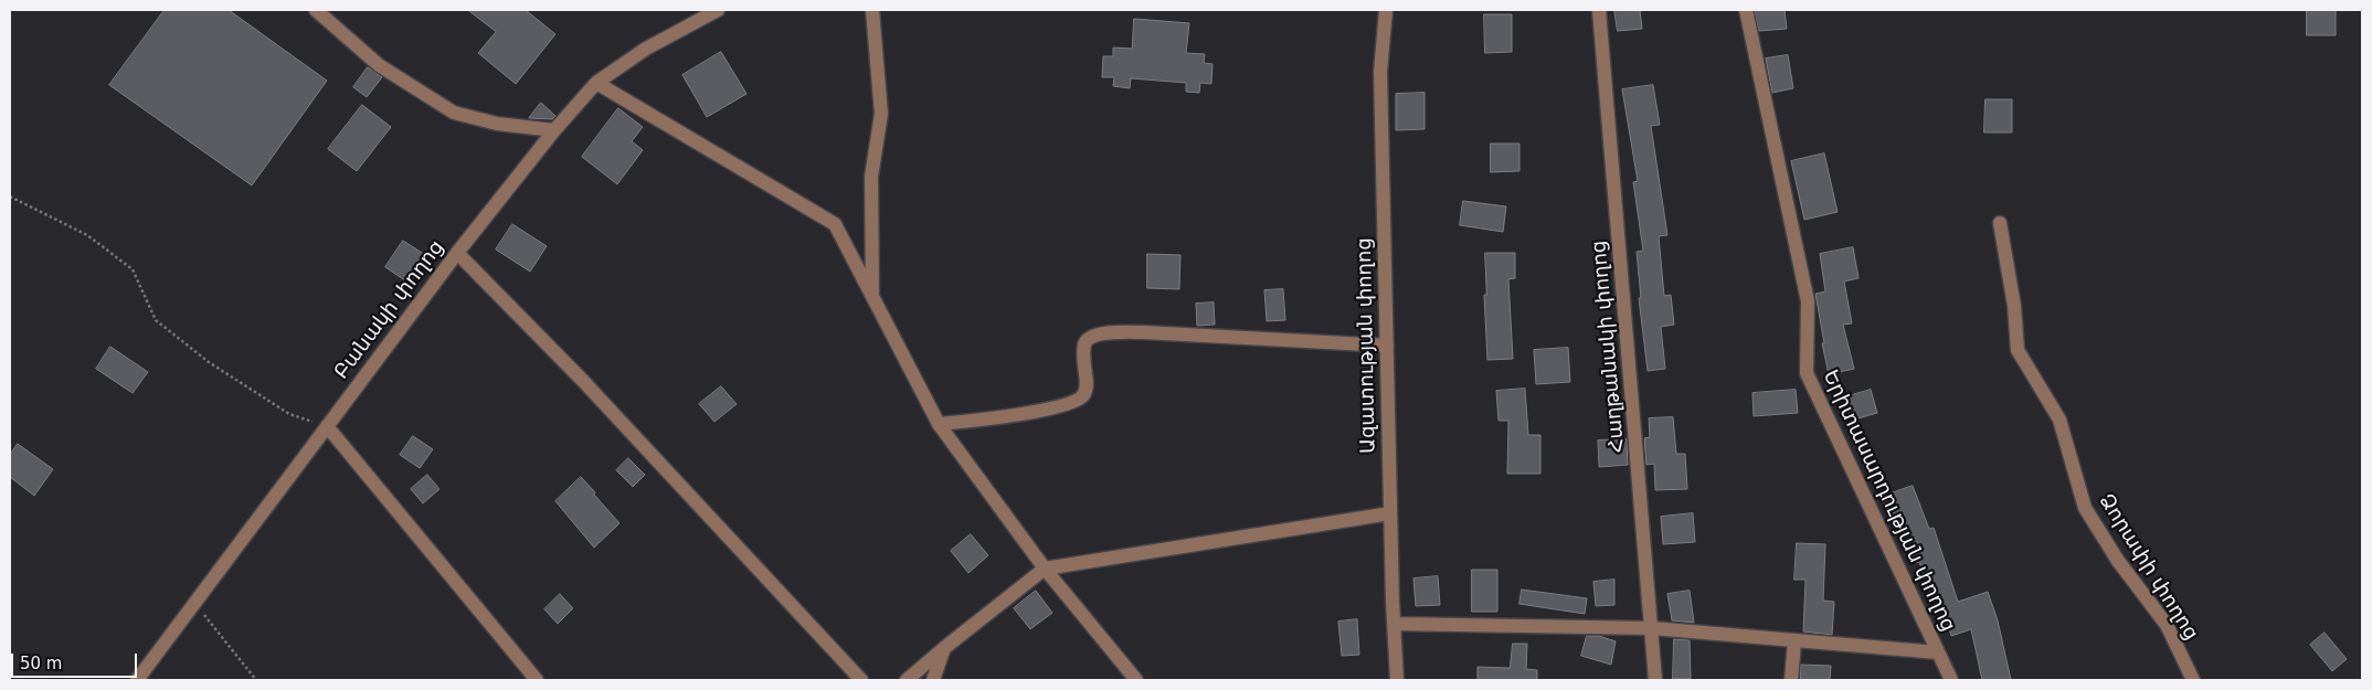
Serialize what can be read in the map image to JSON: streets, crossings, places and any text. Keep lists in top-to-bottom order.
{
  "streets": {
    "street": [
      "Բանակի փողոց",
      "Ազատության փողոց",
      "Հաղթանակի փողոց",
      "Երիտասարդության փողոց",
      "Ձորափի փողոց"
    ]
  },
  "scale_bar": "50 m"
}
